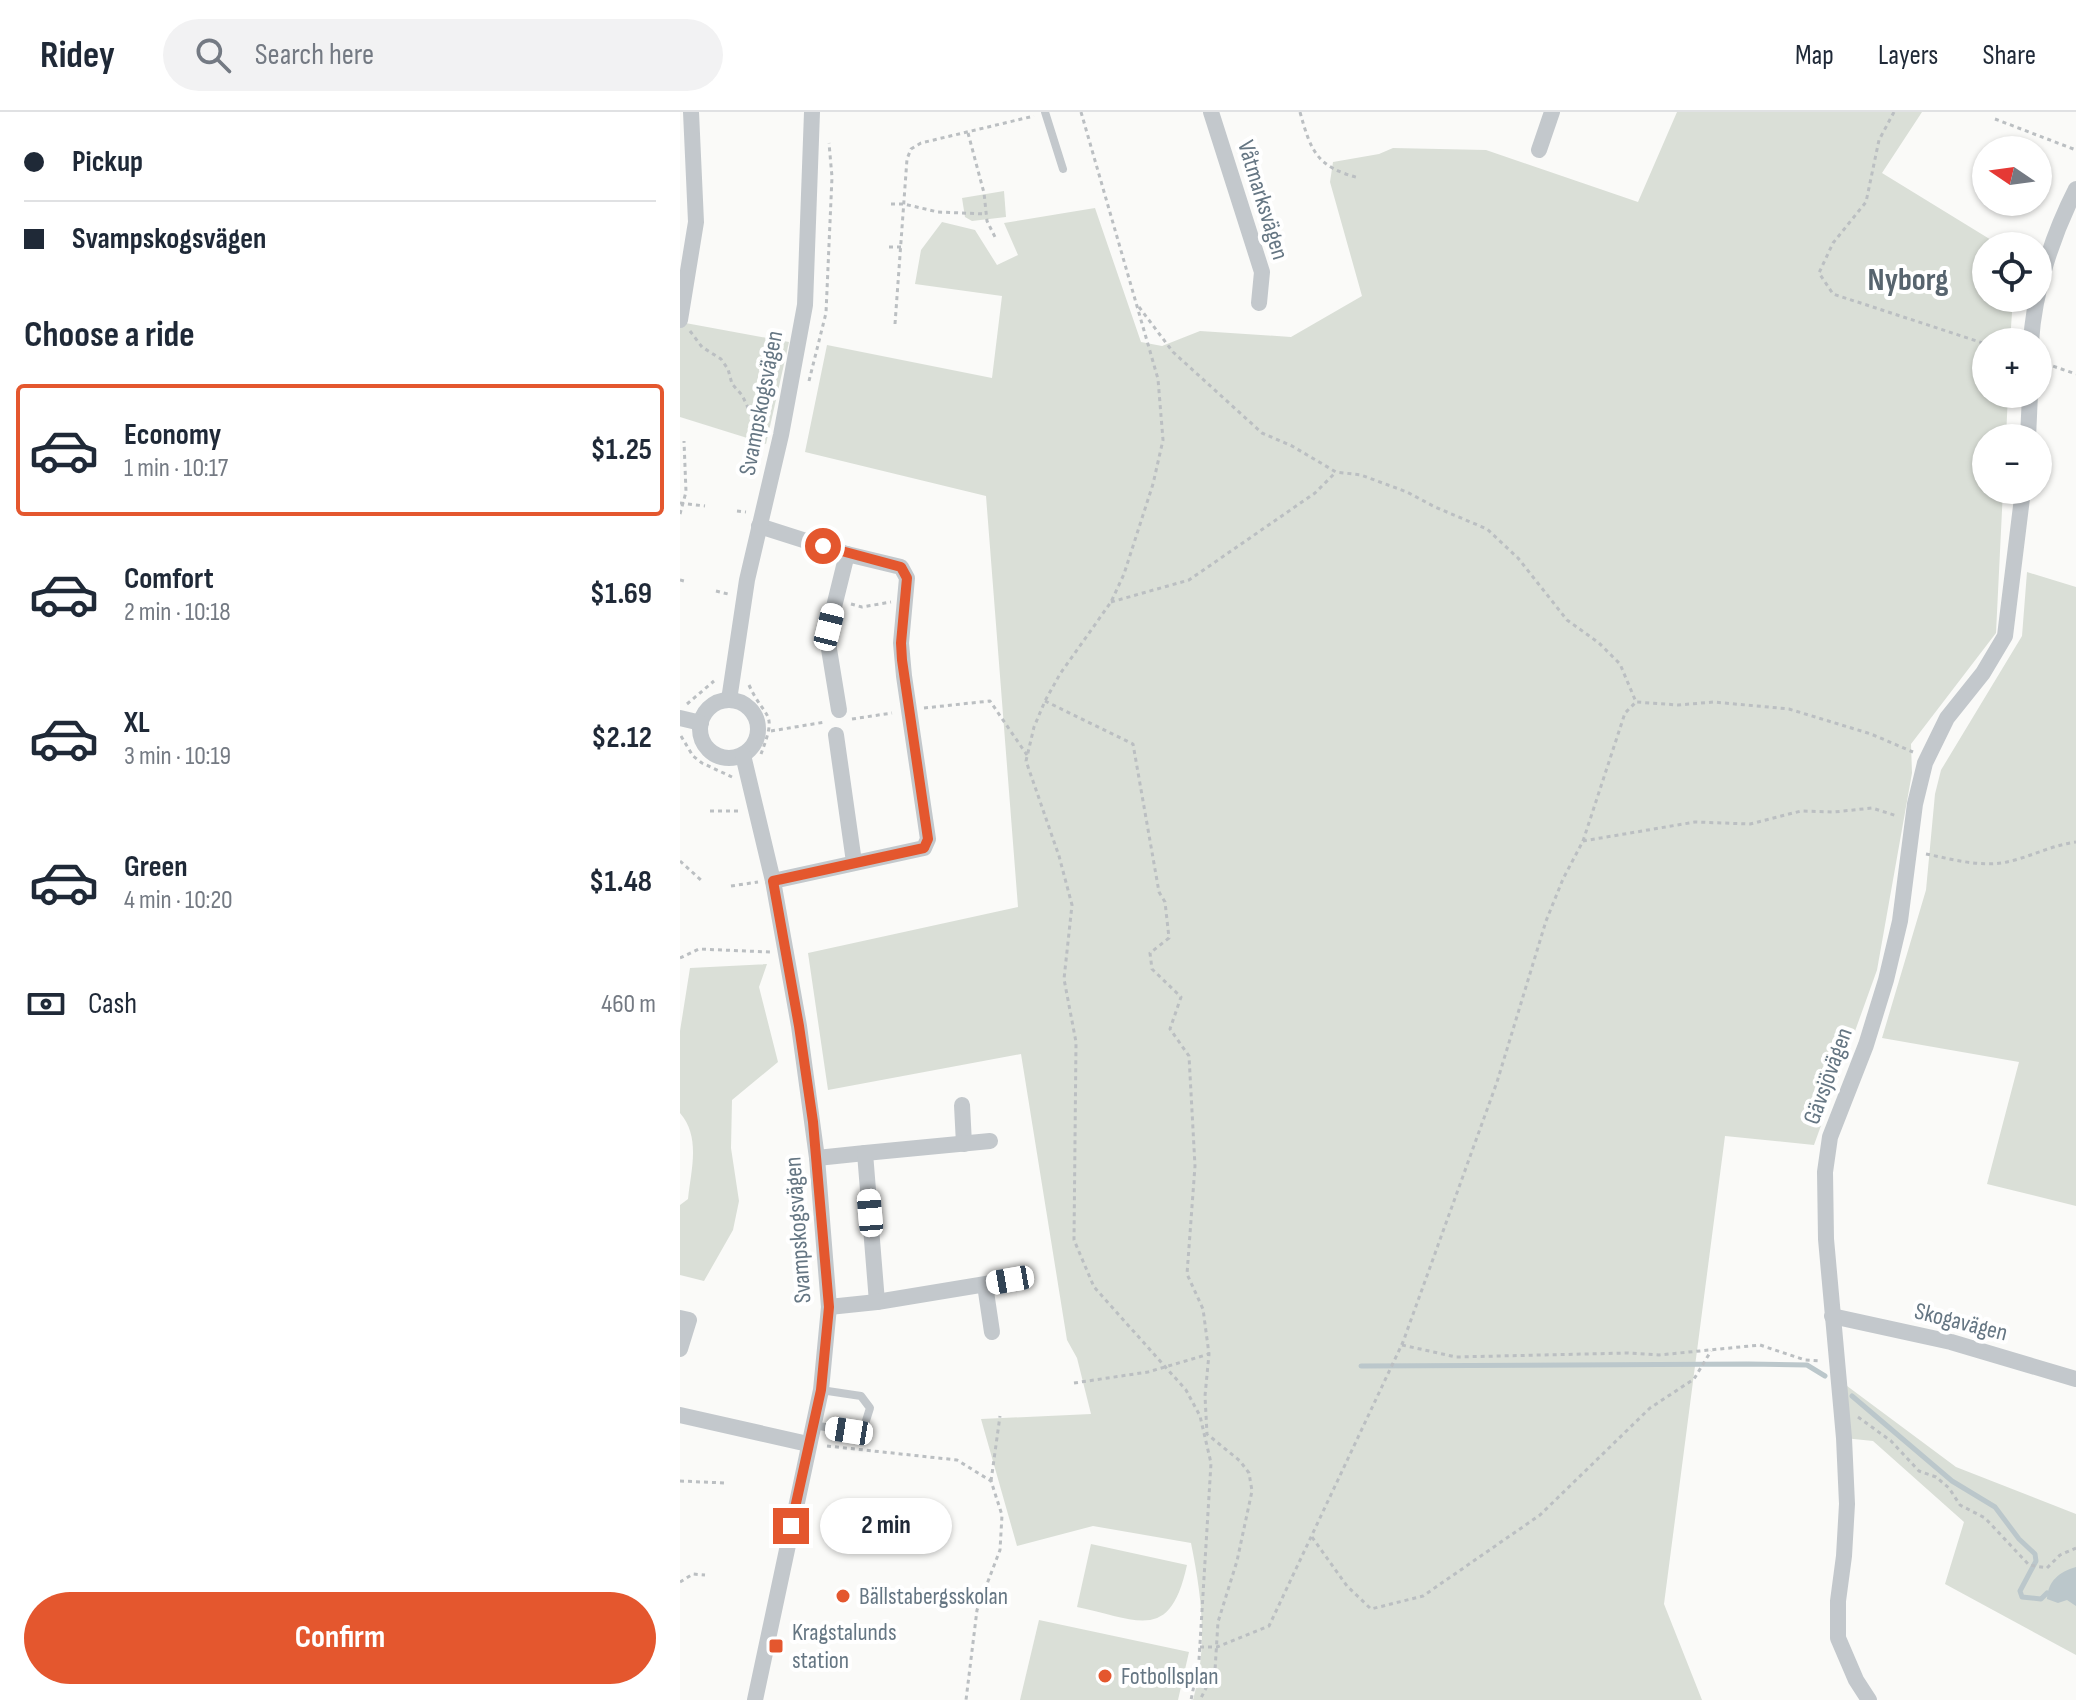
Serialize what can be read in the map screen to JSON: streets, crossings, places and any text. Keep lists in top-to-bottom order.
{
  "streets": {
    "street": [
      "Våtmarksvägen",
      "Svampskogsvägen",
      "Gävsjövägen",
      "Skogavägen"
    ]
  },
  "crossings": [
    ["Gävsjövägen", "Skogavägen"]
  ],
  "districts": ["Nyborg"],
  "places": {
    "other": ["Bällstabergsskolan", "Fotbollsplan"],
    "transit": ["Kragstalunds station"]
  },
  "north": "left",
  "page": {
    "header": "Ridey",
    "search": "Search here",
    "nav": ["Map", "Layers", "Share"],
    "banner": ["Pickup", "Svampskogsvägen"],
    "map_buttons": ["+", "−"],
    "heading": "Choose a ride",
    "list": [
      {
        "name": "Economy",
        "note": "1 min · 10:17",
        "value": "$1.25"
      },
      {
        "name": "Comfort",
        "note": "2 min · 10:18",
        "value": "$1.69"
      },
      {
        "name": "XL",
        "note": "3 min · 10:19",
        "value": "$2.12"
      },
      {
        "name": "Green",
        "note": "4 min · 10:20",
        "value": "$1.48"
      }
    ],
    "pay": ["Cash", "460 m"],
    "bubble": "2 min",
    "buttons": "Confirm"
  }
}
